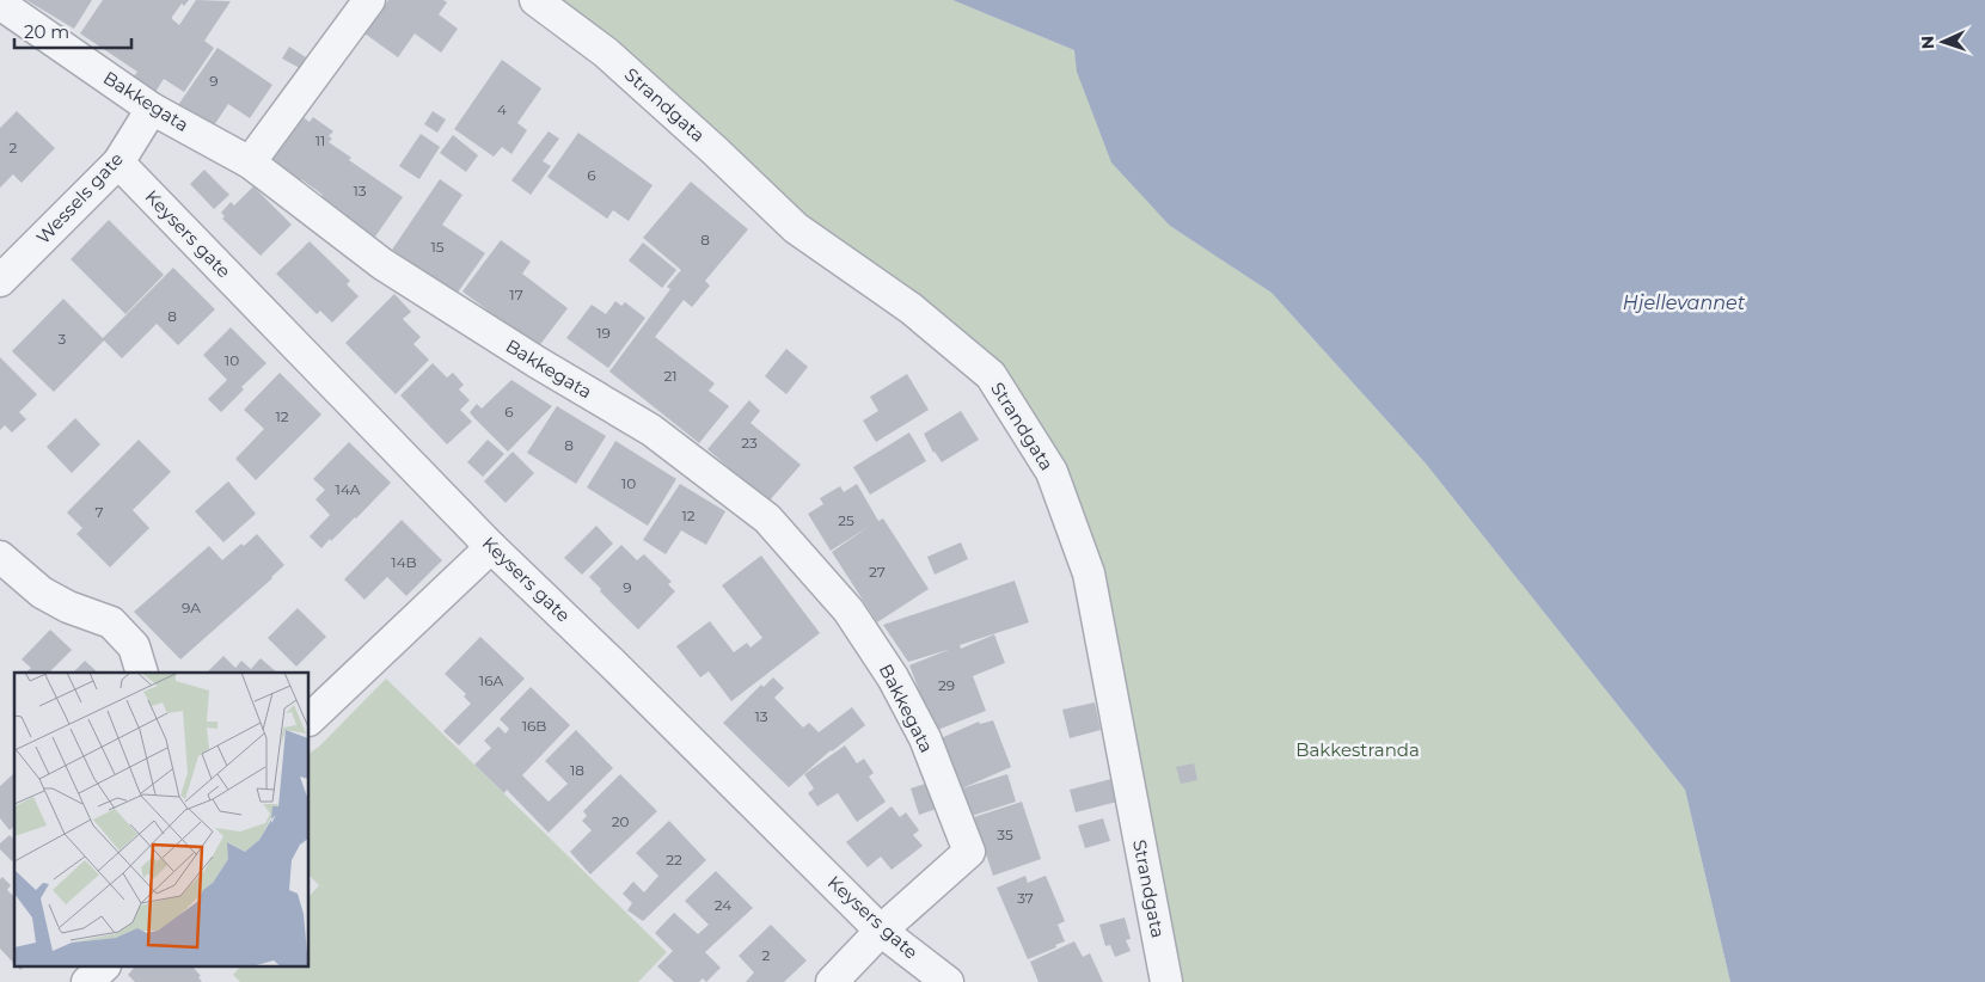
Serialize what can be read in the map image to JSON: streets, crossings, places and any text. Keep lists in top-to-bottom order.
{
  "streets": {
    "street": [
      "Bakkegata",
      "Strandgata",
      "Wessels gate",
      "Keysers gate"
    ]
  },
  "crossings": [
    ["Bakkegata", "Wessels gate"],
    ["Bakkegata", "Keysers gate"],
    ["Wessels gate", "Keysers gate"]
  ],
  "water": ["Hjellevannet"],
  "parks": ["Bakkestranda"],
  "house_numbers": [
    "9",
    "4",
    "11",
    "2",
    "6",
    "13",
    "8",
    "15",
    "17",
    "8",
    "19",
    "3",
    "10",
    "21",
    "6",
    "12",
    "23",
    "8",
    "10",
    "14A",
    "7",
    "12",
    "25",
    "14B",
    "27",
    "9",
    "9A",
    "16A",
    "29",
    "13",
    "16B",
    "18",
    "20",
    "35",
    "22",
    "37",
    "24",
    "2"
  ],
  "scale_bar": "20 m",
  "north": "left"
}
